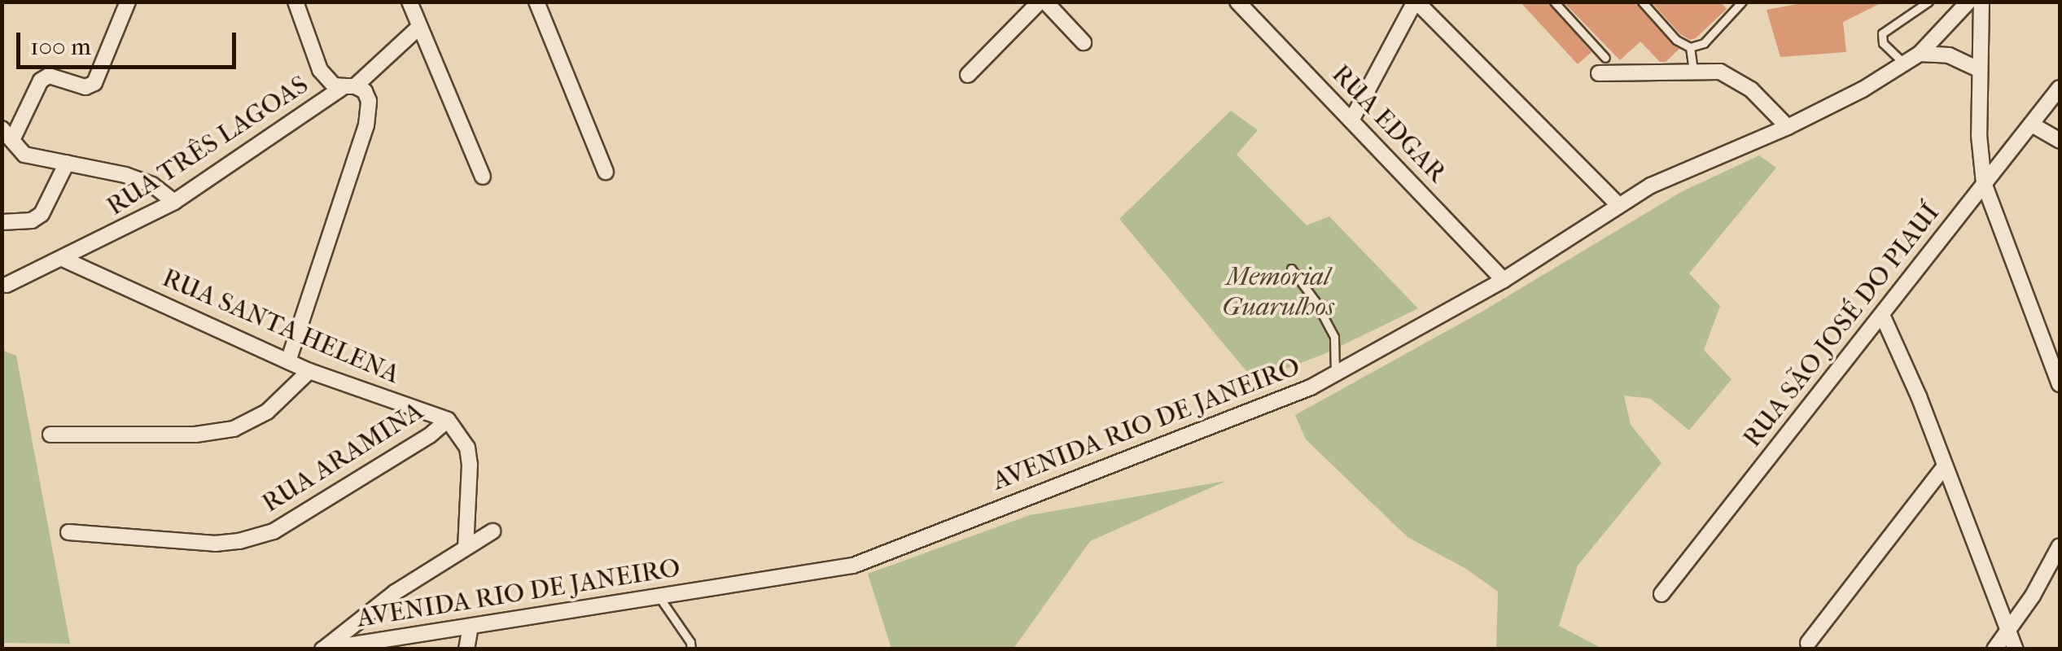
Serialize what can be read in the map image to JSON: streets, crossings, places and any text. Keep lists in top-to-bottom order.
{
  "streets": {
    "street": [
      "RUA EDGAR",
      "RUA TRÊS LAGOAS",
      "RUA SÃO JOSÉ DO PIAUÍ",
      "RUA SANTA HELENA",
      "AVENIDA RIO DE JANEIRO",
      "RUA ARAMINA"
    ]
  },
  "crossings": [
    ["RUA EDGAR", "AVENIDA RIO DE JANEIRO"],
    ["RUA TRÊS LAGOAS", "RUA SANTA HELENA"],
    ["RUA SANTA HELENA", "RUA ARAMINA"]
  ],
  "parks": ["Memorial Guarulhos"],
  "scale_bar": "100 m"
}
